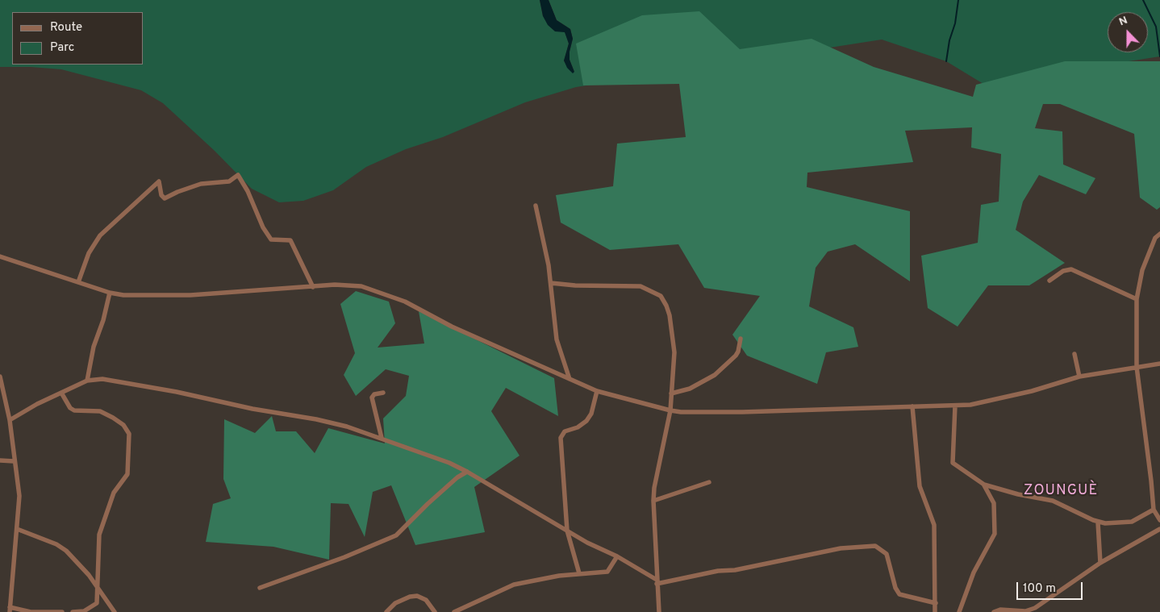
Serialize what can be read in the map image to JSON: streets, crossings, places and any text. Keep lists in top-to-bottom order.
{
  "districts": ["ZOUNGUÈ"],
  "legend": ["Route", "Parc"],
  "scale_bar": "100 m",
  "north": "top"
}
